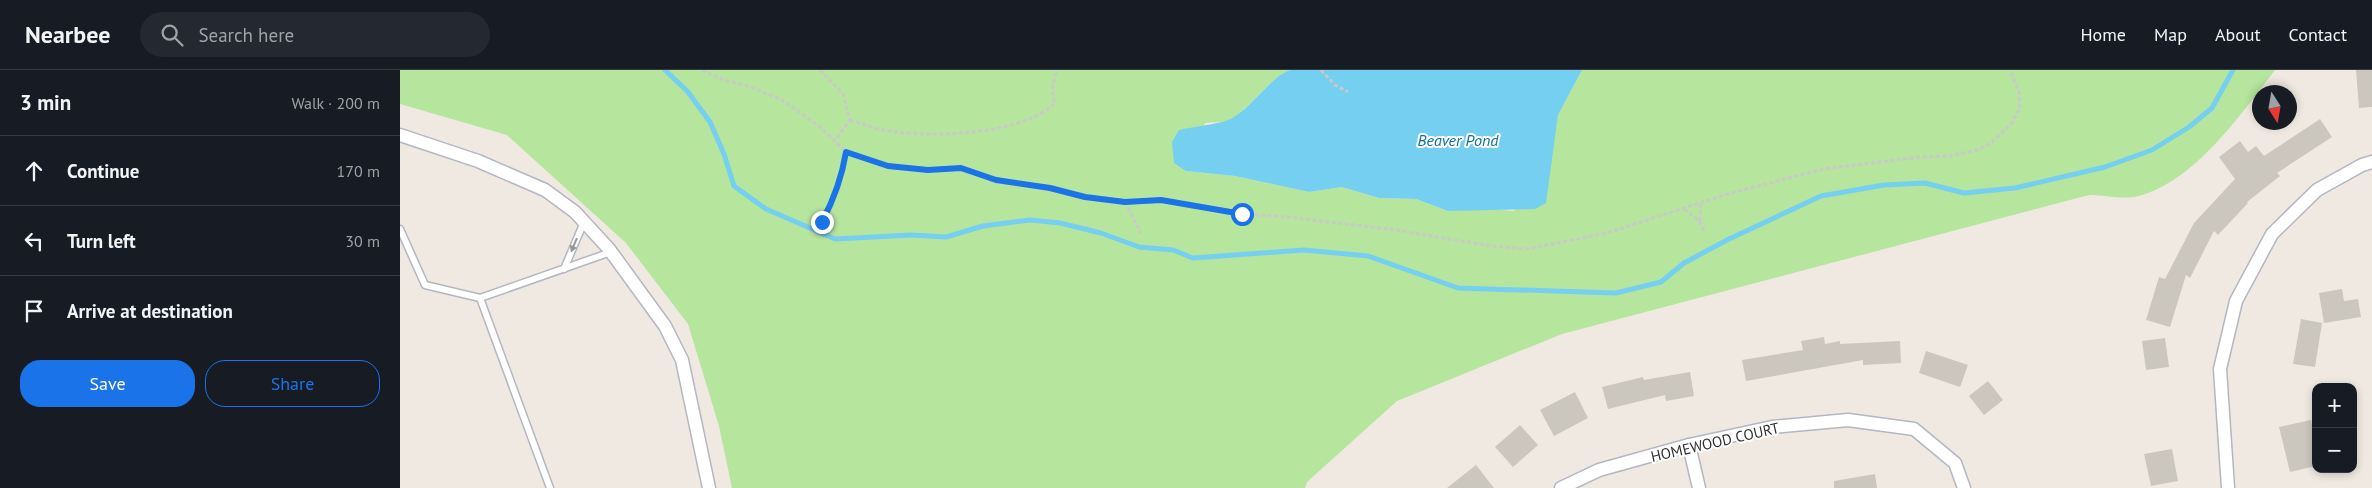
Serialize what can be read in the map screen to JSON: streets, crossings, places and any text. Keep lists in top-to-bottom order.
{
  "streets": {
    "street": ["HOMEWOOD COURT"]
  },
  "water": ["Beaver Pond"],
  "north": "bottom",
  "page": {
    "header": "Nearbee",
    "search": "Search here",
    "nav": [
      "Home",
      "Map",
      "About",
      "Contact"
    ],
    "heading": ["3 min", "Walk · 200 m"],
    "list": [
      ["Continue", "170 m"],
      ["Turn left", "30 m"],
      "Arrive at destination"
    ],
    "buttons": ["Save", "Share"],
    "map_buttons": ["+", "−"]
  }
}
